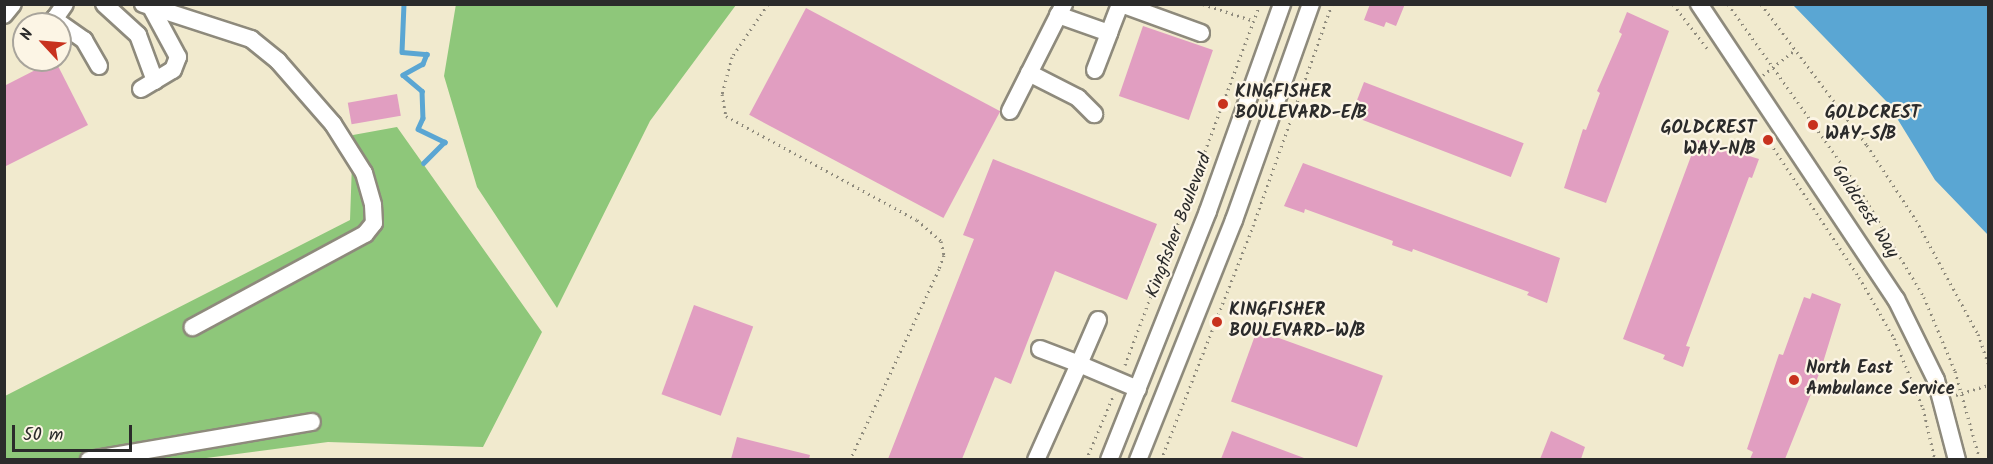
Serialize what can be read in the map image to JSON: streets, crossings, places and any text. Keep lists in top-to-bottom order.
{
  "streets": {
    "street": ["Goldcrest Way", "Kingfisher Boulevard"]
  },
  "places": [
    "KINGFISHER BOULEVARD-E/B",
    "GOLDCREST WAY-S/B",
    "GOLDCREST WAY-N/B",
    "KINGFISHER BOULEVARD-W/B",
    "North East Ambulance Service"
  ],
  "scale_bar": "50 m",
  "north": "top left"
}
